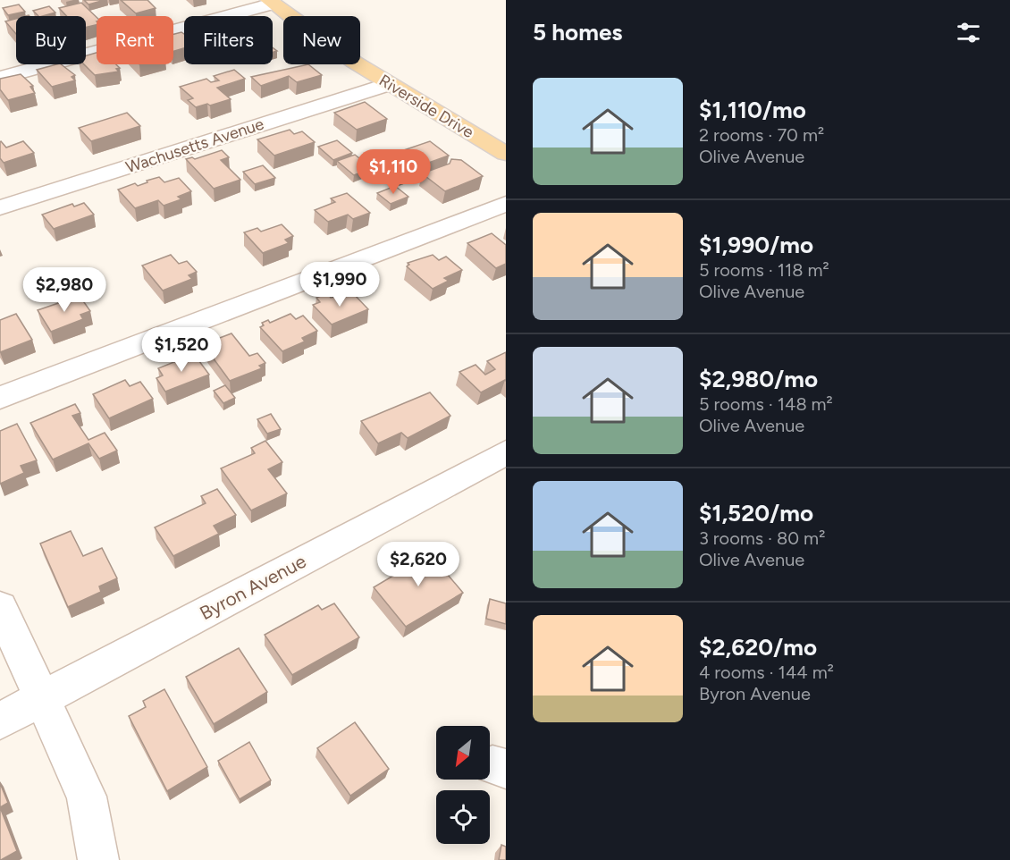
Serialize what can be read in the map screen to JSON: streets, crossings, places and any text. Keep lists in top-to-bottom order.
{
  "streets": {
    "main road": ["Riverside Drive"],
    "street": ["Wachusetts Avenue", "Byron Avenue"]
  },
  "crossings": [
    ["Riverside Drive", "Wachusetts Avenue"]
  ],
  "north": "bottom left",
  "page": {
    "heading": "5 homes",
    "chip": [
      "Buy",
      "Rent",
      "Filters",
      "New"
    ],
    "list": [
      {
        "name": "$1,110/mo",
        "note": "2 rooms · 70 m² · Olive Avenue"
      },
      {
        "name": "$1,990/mo",
        "note": "5 rooms · 118 m² · Olive Avenue"
      },
      {
        "name": "$2,980/mo",
        "note": "5 rooms · 148 m² · Olive Avenue"
      },
      {
        "name": "$1,520/mo",
        "note": "3 rooms · 80 m² · Olive Avenue"
      },
      {
        "name": "$2,620/mo",
        "note": "4 rooms · 144 m² · Byron Avenue"
      }
    ],
    "price": [
      "$1,110",
      "$1,990",
      "$2,980",
      "$1,520",
      "$2,620"
    ]
  }
}
